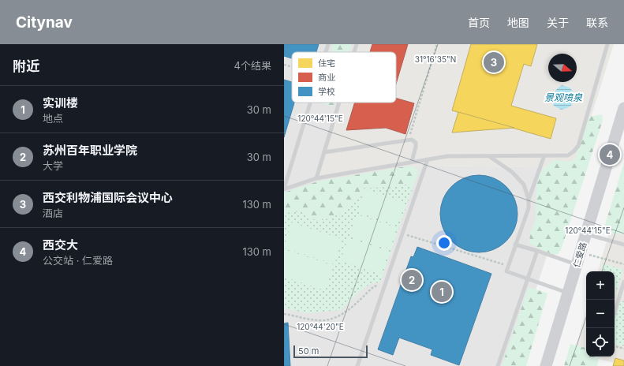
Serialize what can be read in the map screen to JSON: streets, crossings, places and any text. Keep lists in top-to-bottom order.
{
  "streets": {
    "main road": ["仁爱路"]
  },
  "water": ["景观喷泉"],
  "legend": ["住宅", "商业", "学校"],
  "scale_bar": "50 m",
  "north": "right",
  "page": {
    "header": "Citynav",
    "nav": [
      "首页",
      "地图",
      "关于",
      "联系"
    ],
    "heading": ["附近", "4个结果"],
    "pins": [
      "3",
      "4",
      "2",
      "1"
    ],
    "list": [
      {
        "mark": "1",
        "name": "实训楼",
        "note": "地点",
        "value": "30 m"
      },
      {
        "mark": "2",
        "name": "苏州百年职业学院",
        "note": "大学",
        "value": "30 m"
      },
      {
        "mark": "3",
        "name": "西交利物浦国际会议中心",
        "note": "酒店",
        "value": "130 m"
      },
      {
        "mark": "4",
        "name": "西交大",
        "note": "公交站 · 仁爱路",
        "value": "130 m"
      }
    ],
    "map_buttons": ["+", "−"],
    "scale": "50 m"
  },
  "coordinates": ["31°16'35\"N", "120°44'15\"E", "120°44'20\"E"]
}
